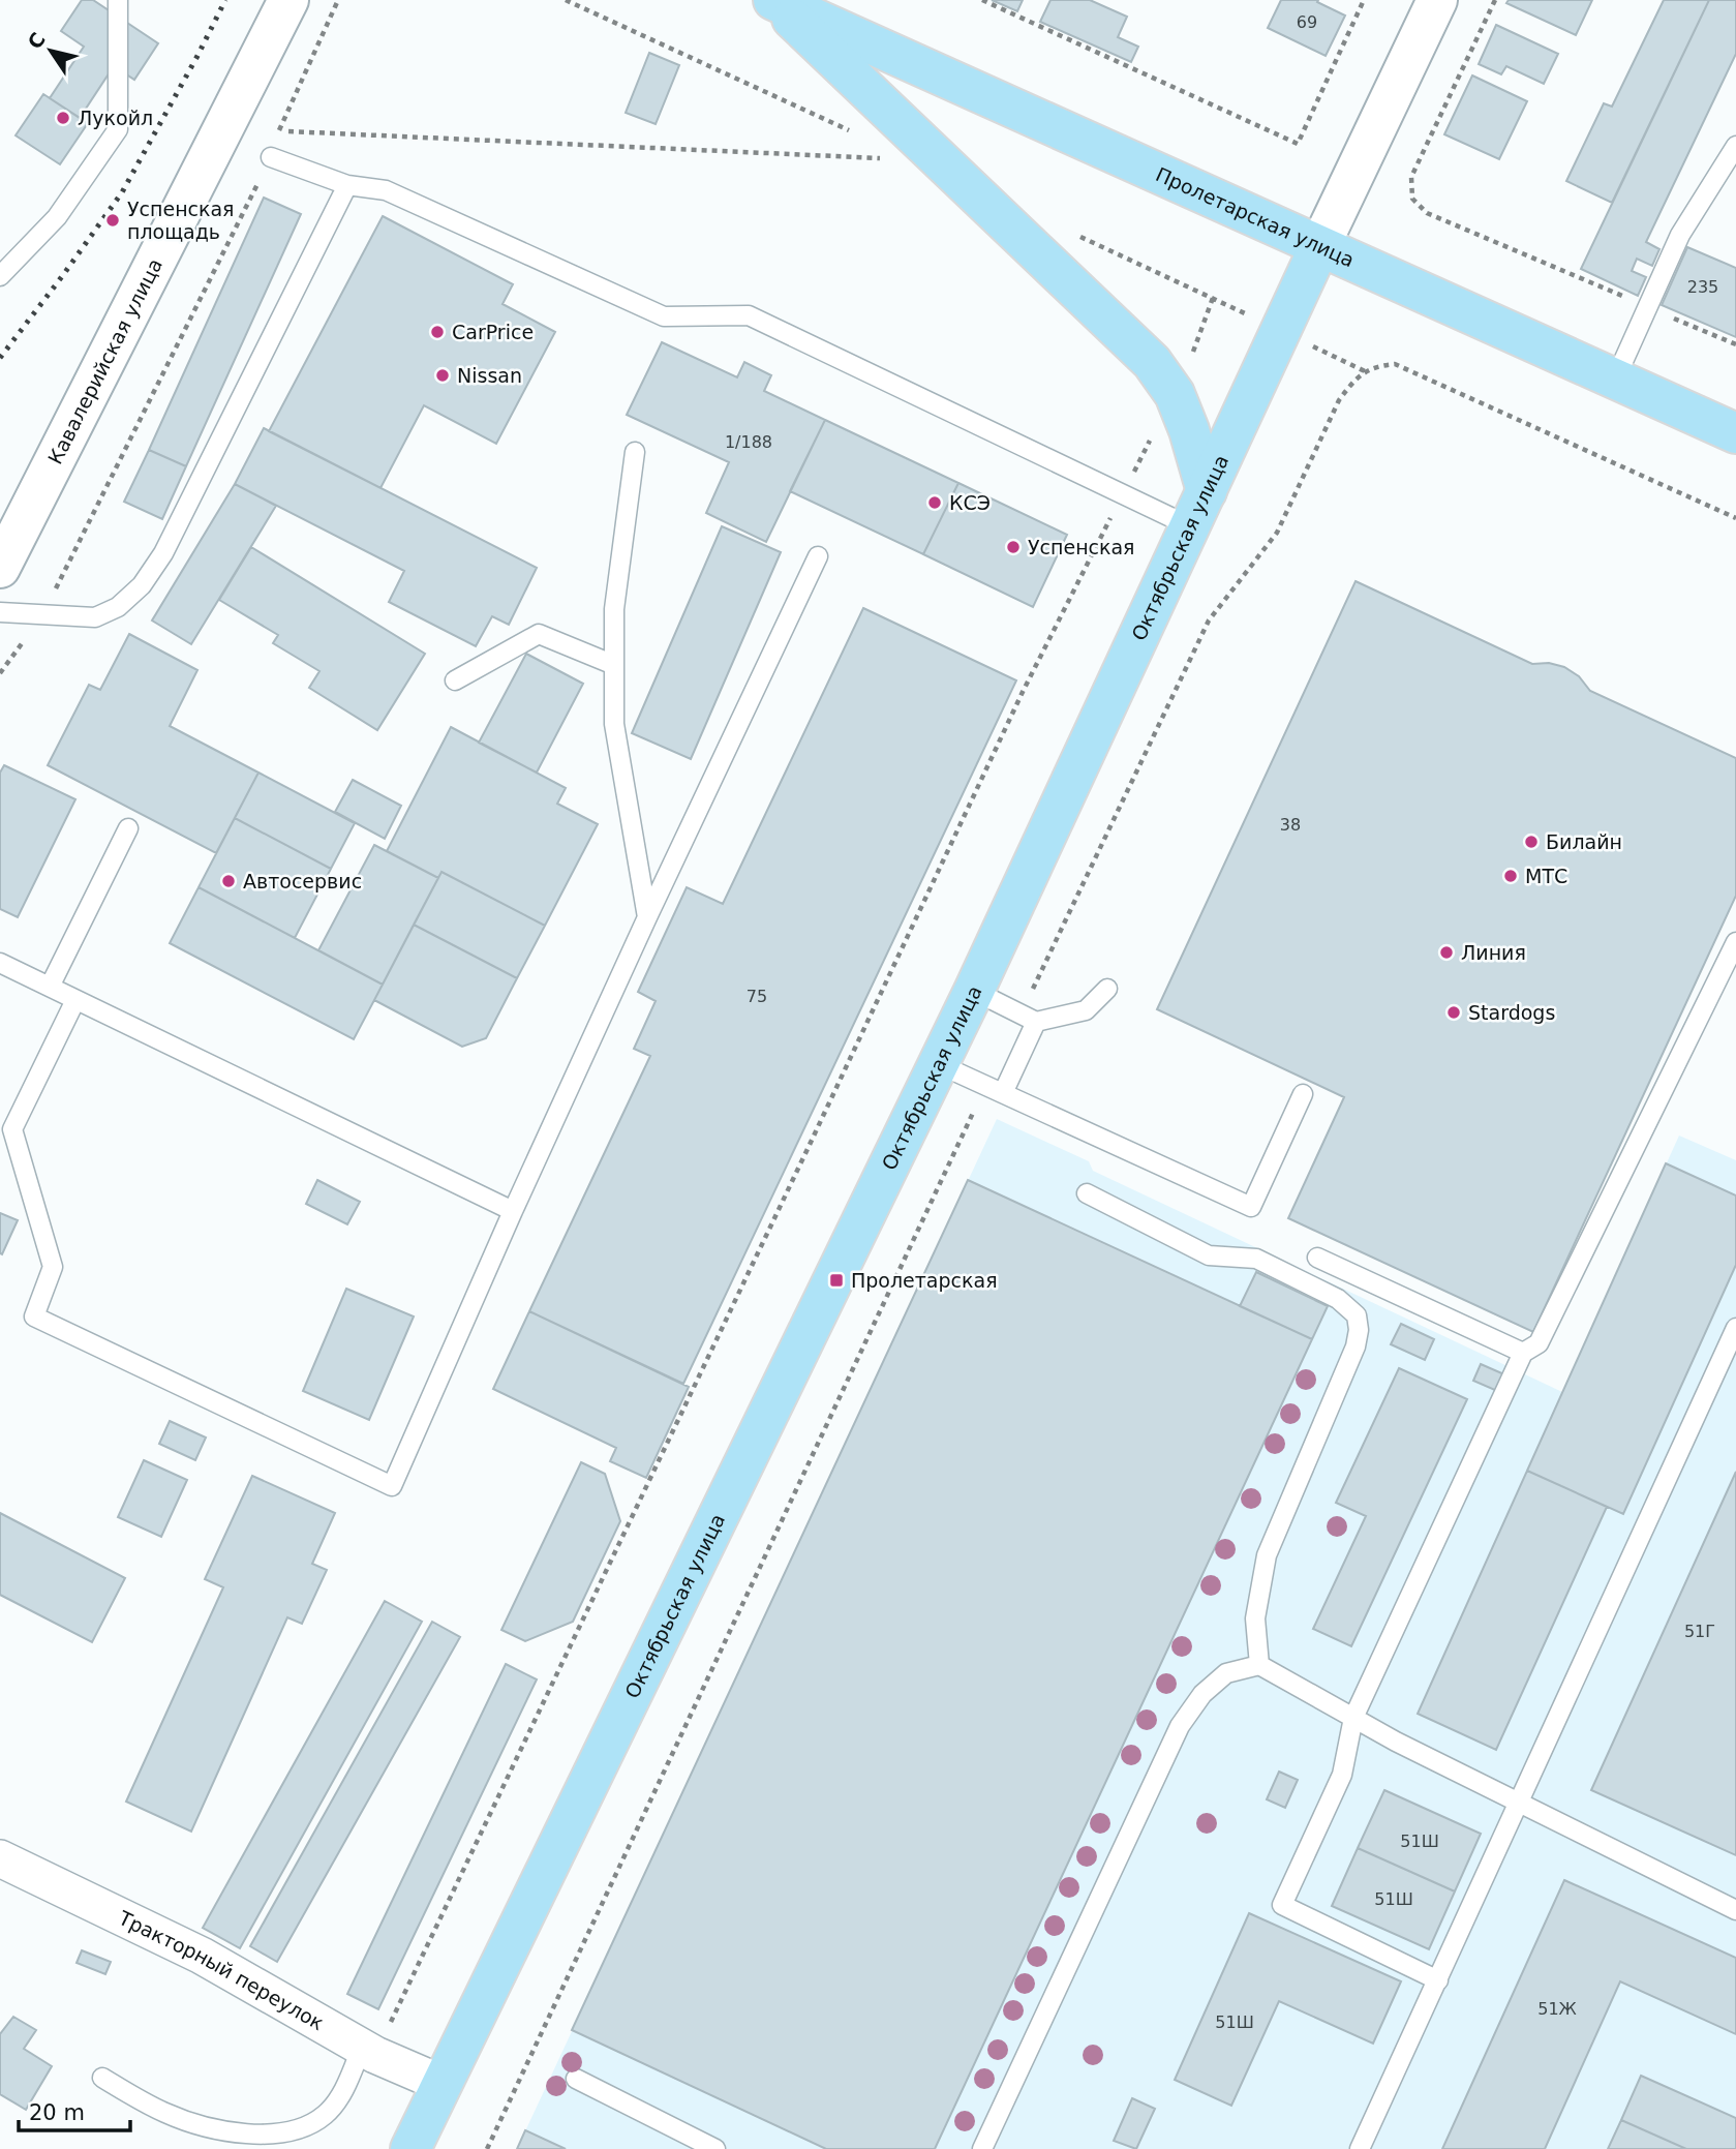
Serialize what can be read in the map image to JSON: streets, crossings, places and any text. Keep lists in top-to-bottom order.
{
  "streets": {
    "main road": ["Пролетарская улица", "Октябрьская улица"],
    "street": ["Кавалерийская улица", "Тракторный переулок"]
  },
  "crossings": [
    ["Пролетарская улица", "Октябрьская улица"],
    ["Октябрьская улица", "Тракторный переулок"]
  ],
  "places": {
    "other": [
      "Лукойл",
      "Успенская площадь",
      "CarPrice",
      "Nissan",
      "КСЭ",
      "Успенская",
      "Билайн",
      "МТС",
      "Автосервис",
      "Линия",
      "Stardogs"
    ],
    "transit": ["Пролетарская"]
  },
  "house_numbers": [
    "69",
    "235",
    "1/188",
    "38",
    "75",
    "51Г",
    "51Ш",
    "51Ш",
    "51Ж",
    "51Ш"
  ],
  "scale_bar": "20 m",
  "north": "top left"
}
